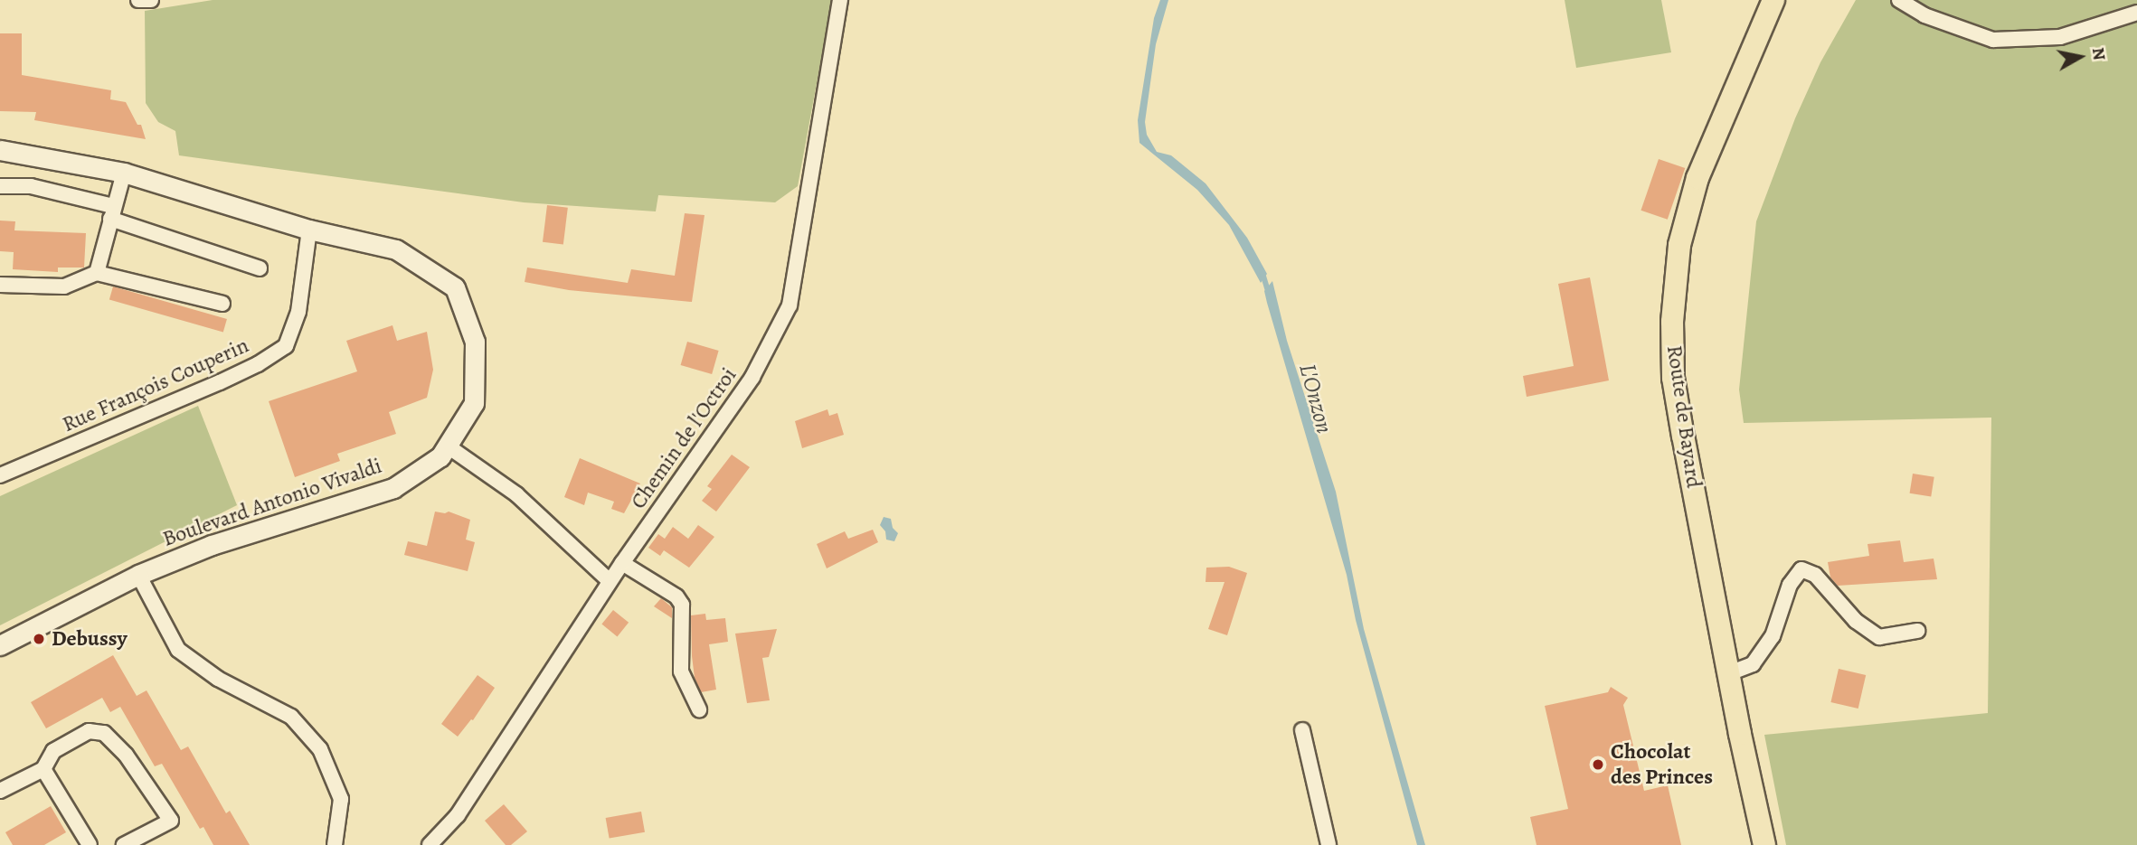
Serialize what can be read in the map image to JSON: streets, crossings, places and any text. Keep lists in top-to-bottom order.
{
  "streets": {
    "main road": ["Route de Bayard"],
    "street": ["Rue François Couperin", "Chemin de l'Octroi", "Boulevard Antonio Vivaldi"]
  },
  "crossings": [
    ["Rue François Couperin", "Boulevard Antonio Vivaldi"]
  ],
  "water": ["L'Onzon"],
  "places": ["Debussy", "Chocolat des Princes"],
  "north": "right"
}
